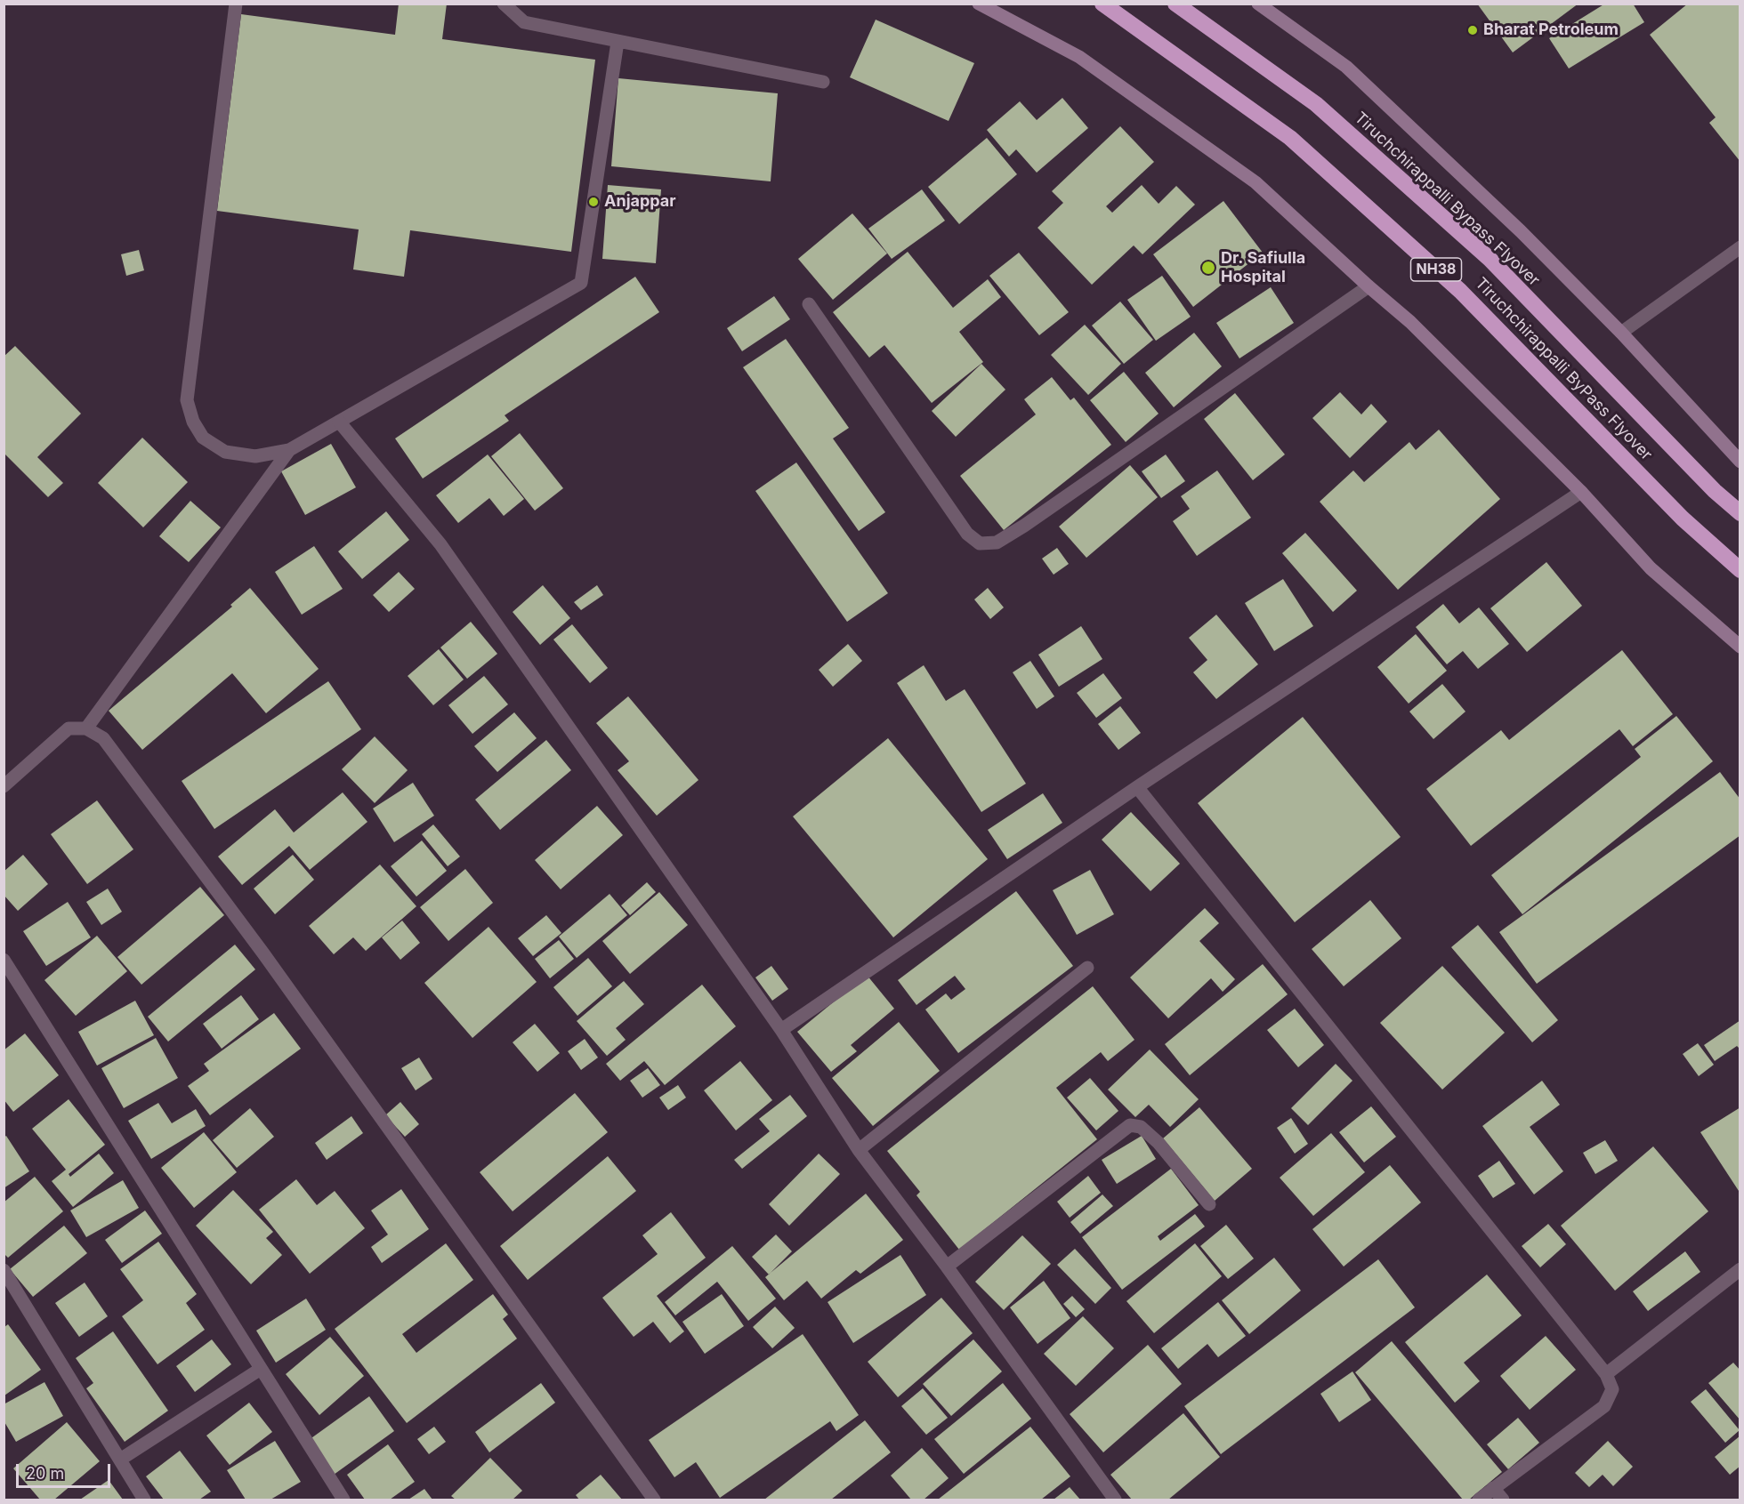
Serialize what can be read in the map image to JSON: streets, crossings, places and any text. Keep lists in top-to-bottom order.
{
  "streets": {
    "highway": ["Tiruchchirappalli Bypass Flyover", "NH38", "Tiruchchirappalli ByPass Flyover"]
  },
  "places": ["Bharat Petroleum", "Anjappar", "Dr. Safiulla Hospital"],
  "scale_bar": "20 m"
}
